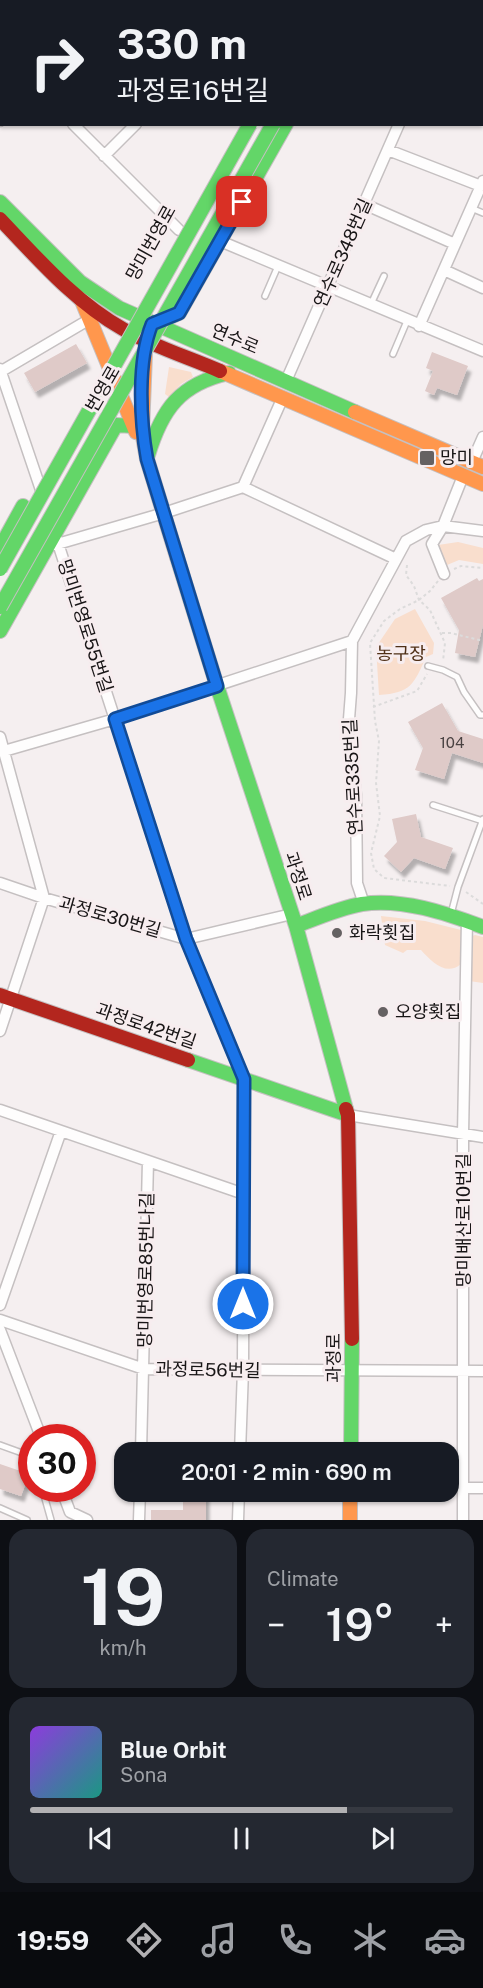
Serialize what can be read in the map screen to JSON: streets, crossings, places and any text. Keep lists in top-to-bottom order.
{
  "streets": {
    "main road": [
      "망미번영로",
      "연수로",
      "번영로",
      "과정로",
      "과정로42번길"
    ],
    "street": [
      "연수로348번길",
      "망미번영로55번길",
      "연수로335번길",
      "과정로30번길",
      "망미배산로10번길",
      "망미번영로85번나길",
      "과정로56번길"
    ]
  },
  "crossings": [
    ["망미번영로", "연수로"],
    ["망미번영로", "과정로"],
    ["연수로348번길", "연수로"],
    ["연수로", "과정로"],
    ["망미번영로55번길", "과정로30번길"],
    ["망미번영로55번길", "과정로42번길"],
    ["망미번영로55번길", "과정로56번길"],
    ["과정로", "과정로30번길"],
    ["과정로", "과정로42번길"],
    ["과정로", "과정로56번길"],
    ["망미배산로10번길", "과정로56번길"],
    ["망미번영로85번나길", "과정로56번길"]
  ],
  "parks": ["농구장"],
  "places": {
    "transit": ["망미"],
    "other": ["화락횟집", "오양횟집"]
  },
  "house_numbers": ["104"],
  "page": {
    "turn": ["330 m", "과정로16번길"],
    "limit": "30",
    "trip": "20:01 · 2 min · 690 m",
    "tile": [
      ["19", "km/h"],
      "Climate"
    ],
    "heat": ["−", "19°", "+"],
    "song": ["Blue Orbit", "Sona"],
    "tabs": "19:59"
  }
}
